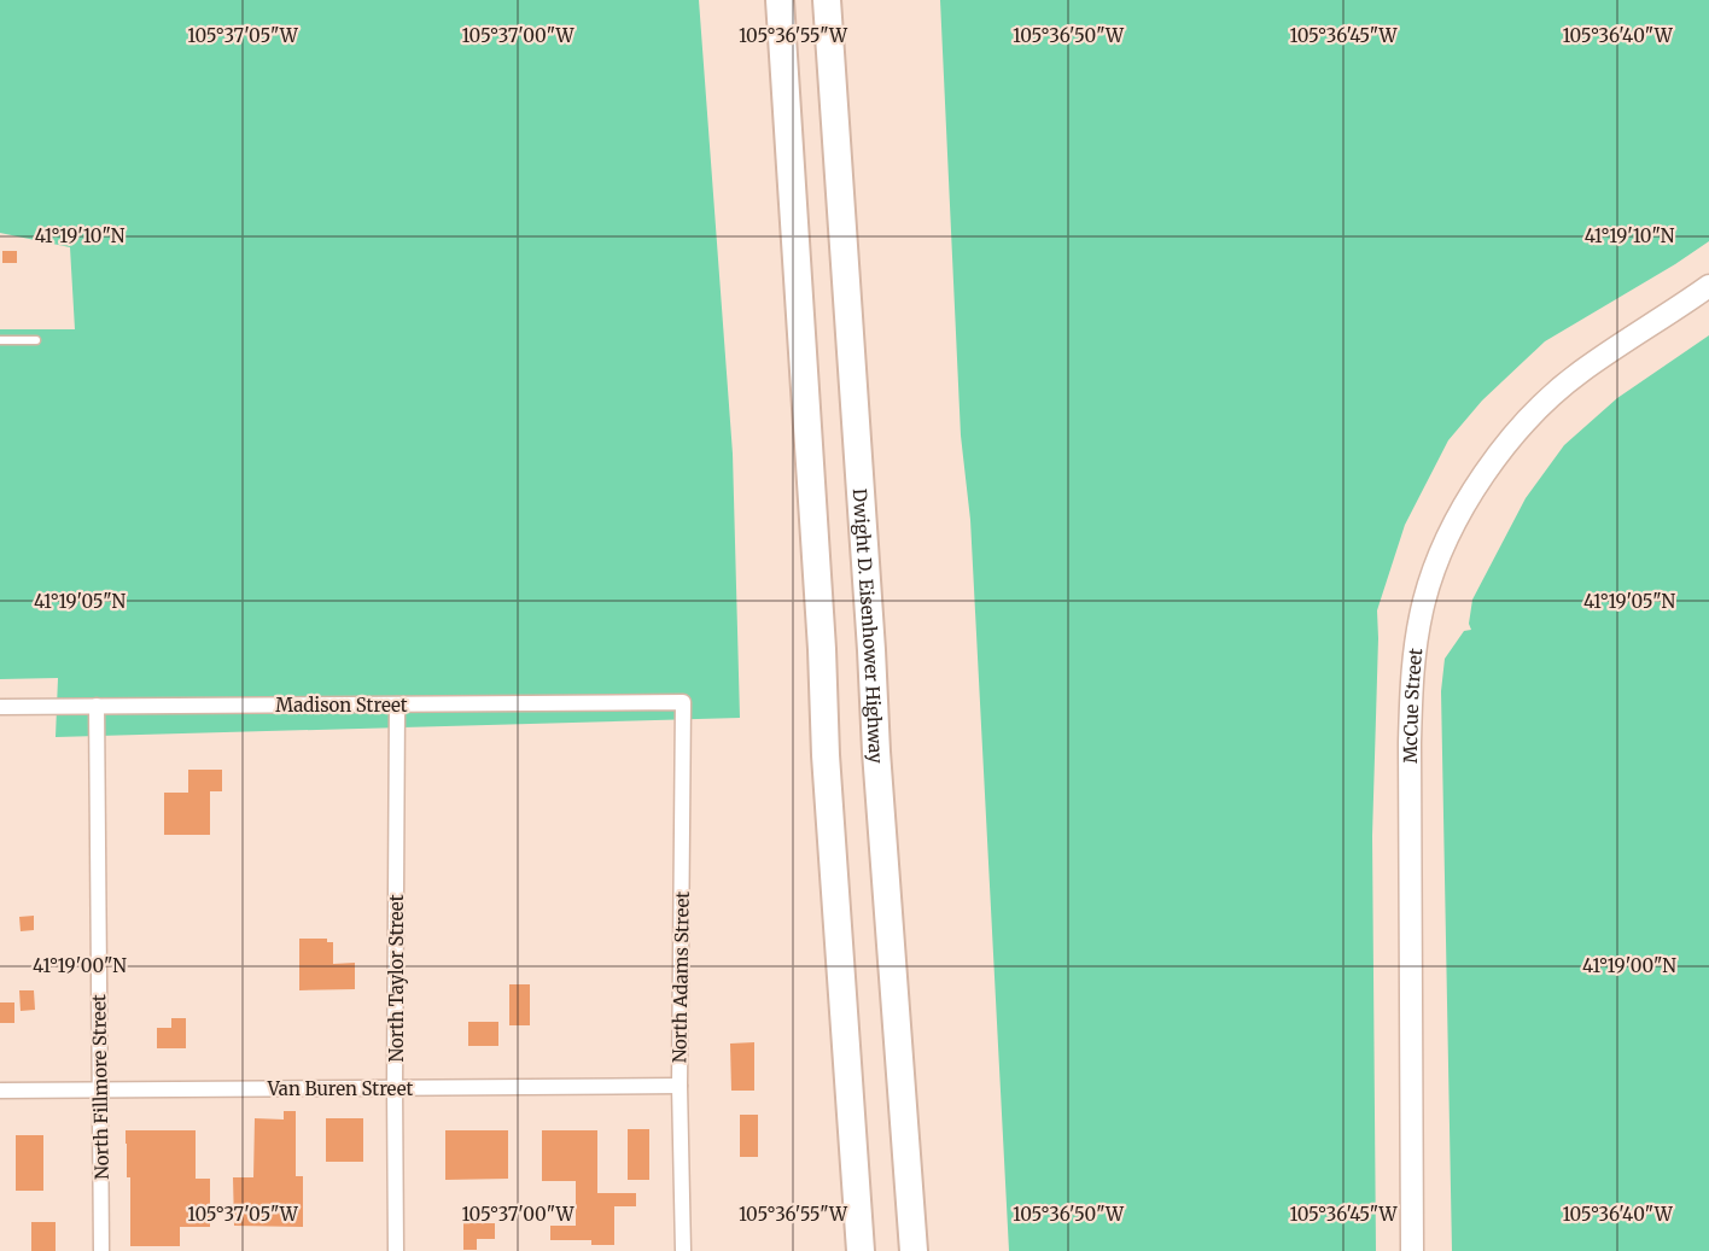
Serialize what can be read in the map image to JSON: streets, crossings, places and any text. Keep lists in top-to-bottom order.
{
  "streets": {
    "highway": ["Dwight D. Eisenhower Highway"],
    "main road": ["McCue Street"],
    "street": [
      "Madison Street",
      "North Adams Street",
      "North Taylor Street",
      "North Fillmore Street",
      "Van Buren Street"
    ]
  },
  "crossings": [
    ["Madison Street", "North Adams Street"],
    ["Madison Street", "North Taylor Street"],
    ["Madison Street", "North Fillmore Street"],
    ["North Adams Street", "Van Buren Street"],
    ["North Taylor Street", "Van Buren Street"],
    ["North Fillmore Street", "Van Buren Street"]
  ],
  "coordinates": [
    "105°37'05\"W",
    "105°37'00\"W",
    "105°36'55\"W",
    "105°36'50\"W",
    "105°36'45\"W",
    "105°36'40\"W",
    "41°19'10\"N",
    "41°19'05\"N",
    "41°19'00\"N"
  ]
}
